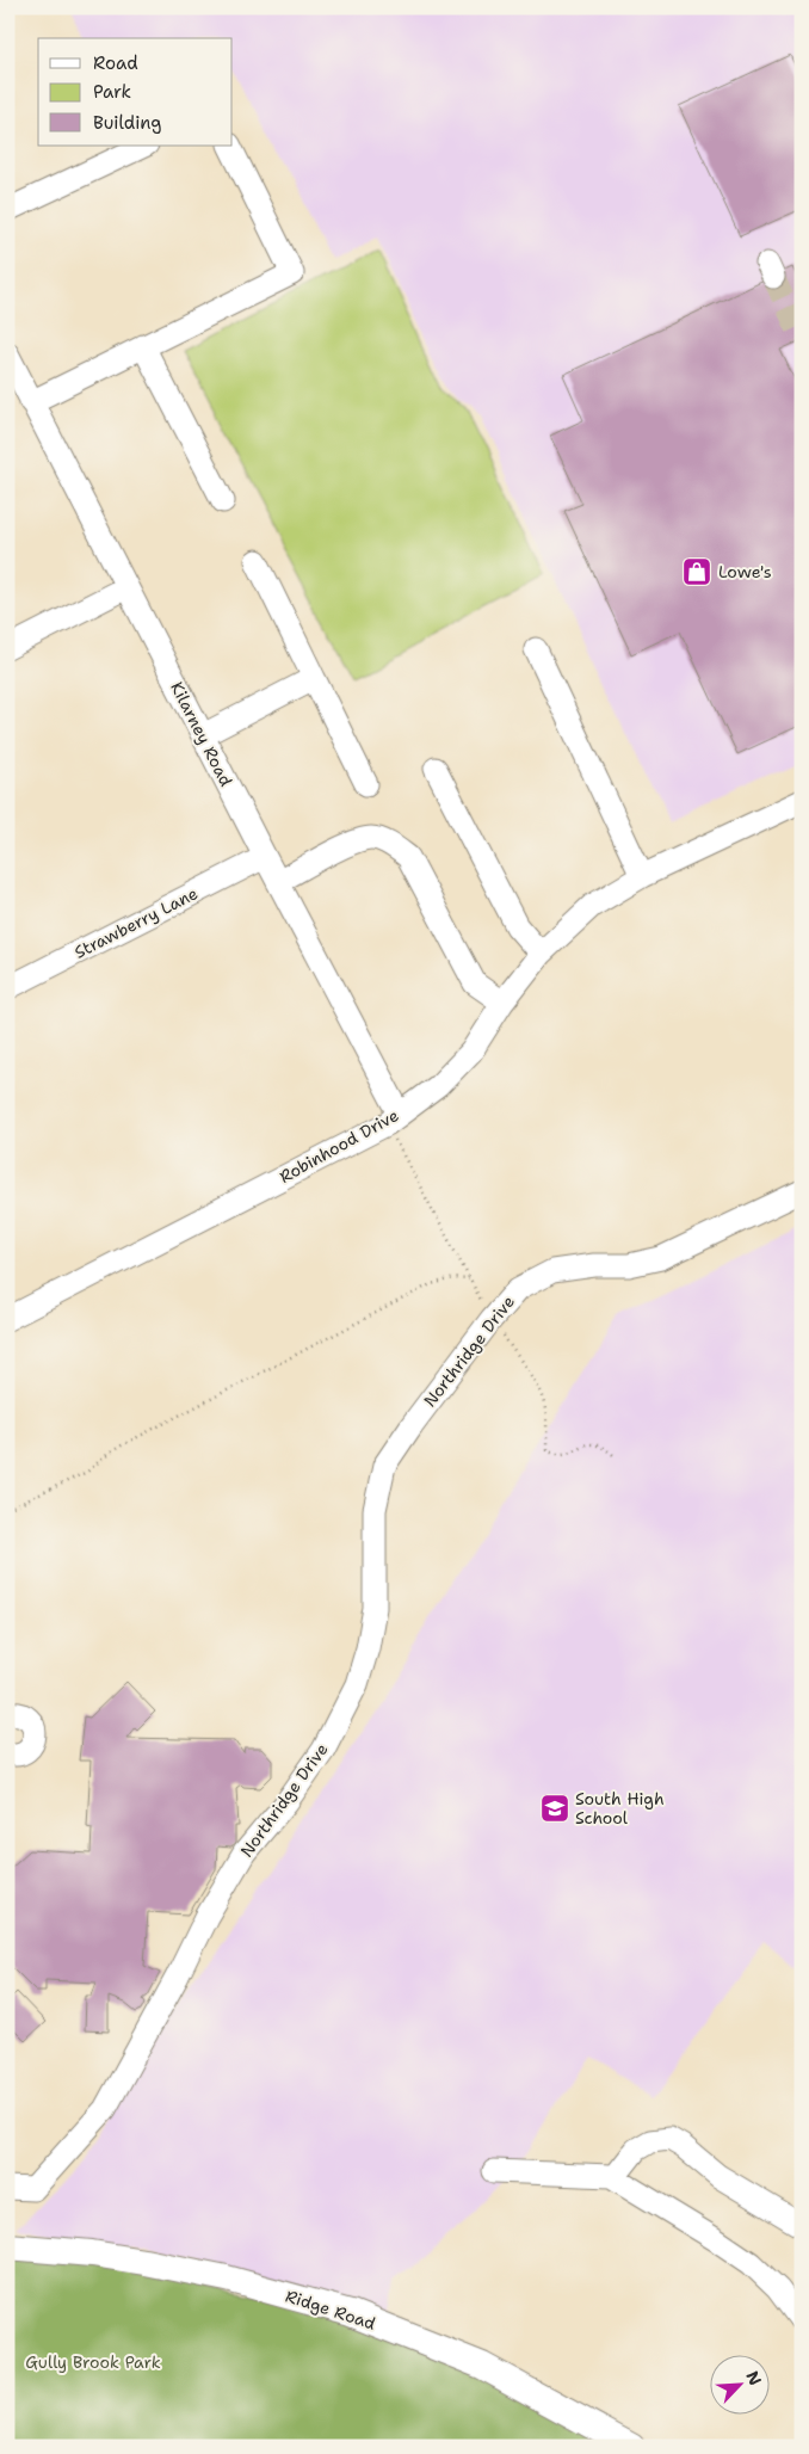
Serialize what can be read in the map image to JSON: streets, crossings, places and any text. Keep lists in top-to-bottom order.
{
  "streets": {
    "main road": ["Ridge Road"],
    "street": [
      "Kilarney Road",
      "Strawberry Lane",
      "Robinhood Drive",
      "Northridge Drive"
    ]
  },
  "crossings": [
    ["Kilarney Road", "Strawberry Lane"],
    ["Kilarney Road", "Robinhood Drive"]
  ],
  "parks": ["Gully Brook Park"],
  "places": {
    "shop": ["Lowe's"],
    "school or university": ["South High School"]
  },
  "legend": ["Road", "Park", "Building"],
  "north": "top right"
}
